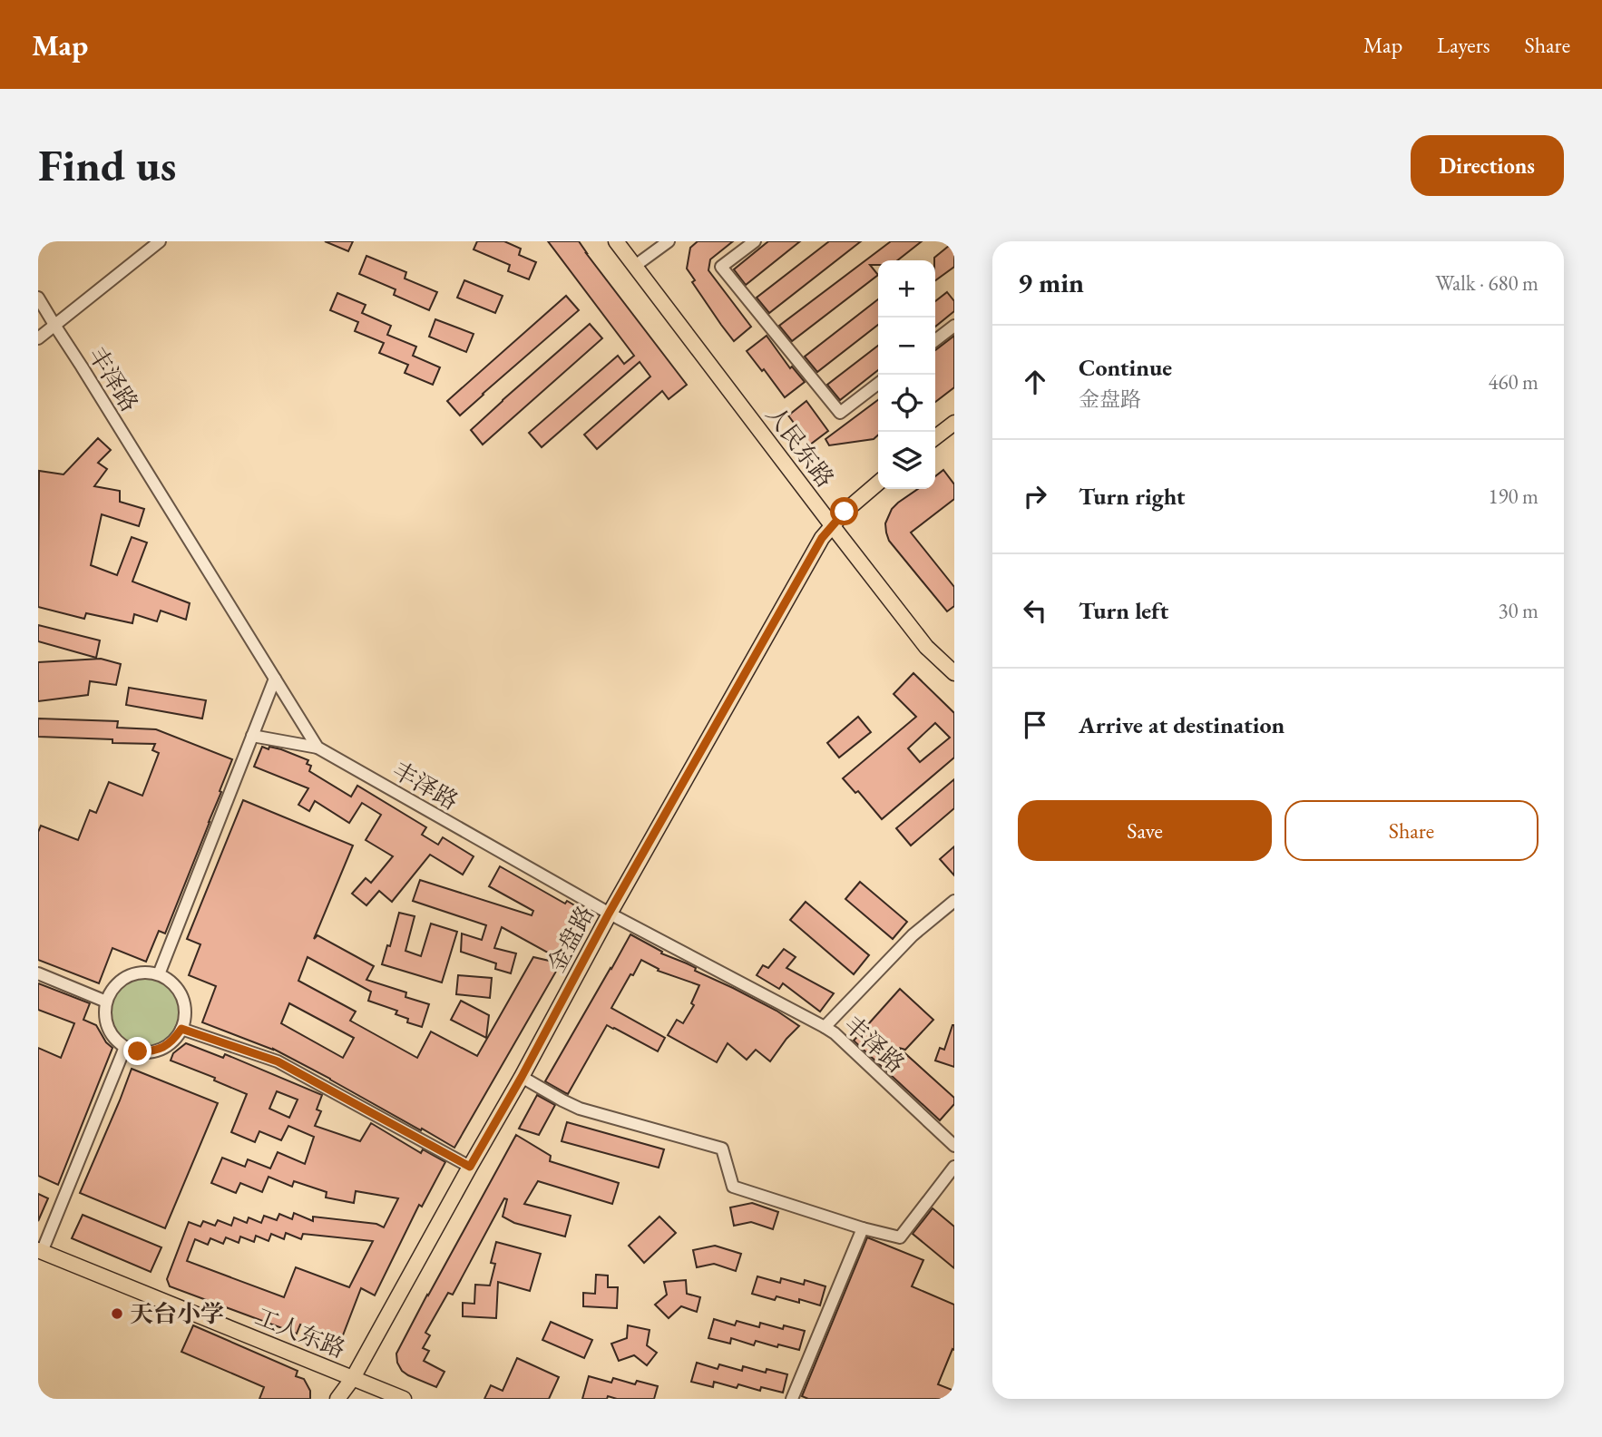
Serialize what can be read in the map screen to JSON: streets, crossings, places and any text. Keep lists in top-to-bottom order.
{
  "streets": {
    "main road": ["人民东路", "金盘路", "工人东路"],
    "street": ["丰泽路"]
  },
  "crossings": [
    ["丰泽路", "金盘路"],
    ["人民东路", "金盘路"],
    ["金盘路", "工人东路"]
  ],
  "places": ["天台小学"],
  "page": {
    "header": "Map",
    "nav": ["Map", "Layers", "Share"],
    "buttons": [
      "Directions",
      ["Save", "Share"]
    ],
    "title": "Find us",
    "heading": ["9 min", "Walk · 680 m"],
    "map_buttons": ["+", "−"],
    "list": [
      ["Continue", "金盘路", "460 m"],
      ["Turn right", "190 m"],
      ["Turn left", "30 m"],
      "Arrive at destination"
    ]
  }
}
